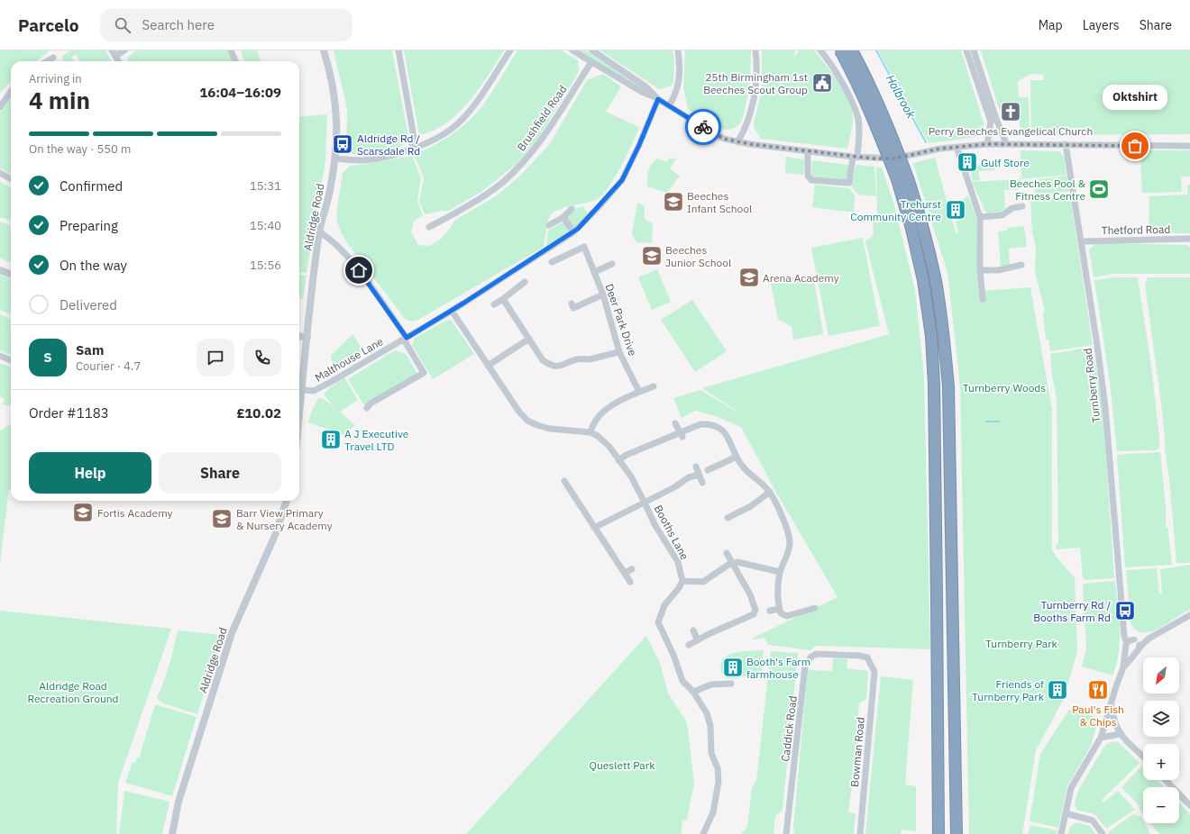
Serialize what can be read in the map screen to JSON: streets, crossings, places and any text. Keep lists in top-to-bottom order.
{
  "streets": {
    "street": [
      "Brushfield Road",
      "Aldridge Road",
      "Thetford Road",
      "Deer Park Drive",
      "Malthouse Lane",
      "Turnberry Road",
      "Booths Lane",
      "Caddick Road",
      "Bowman Road"
    ]
  },
  "crossings": [
    ["Aldridge Road", "Malthouse Lane"],
    ["Thetford Road", "Turnberry Road"],
    ["Caddick Road", "Bowman Road"]
  ],
  "water": ["Holbrook"],
  "parks": [
    "Turnberry Woods",
    "Turnberry Park",
    "Aldridge Road Recreation Ground",
    "Queslett Park"
  ],
  "places": {
    "public building": ["25th Birmingham 1st Beeches Scout Group"],
    "church": ["Perry Beeches Evangelical Church"],
    "bus stop": ["Aldridge Rd / Scarsdale Rd", "Turnberry Rd / Booths Farm Rd"],
    "other": ["Oktshirt"],
    "building": [
      "Gulf Store",
      "Trehurst Community Centre",
      "A J Executive Travel LTD",
      "Booth's Farm farmhouse",
      "Friends of Turnberry Park"
    ],
    "sports": ["Beeches Pool & Fitness Centre"],
    "school or university": [
      "Beeches Infant School",
      "Beeches Junior School",
      "Arena Academy",
      "Fortis Academy",
      "Barr View Primary & Nursery Academy"
    ],
    "restaurant": ["Paul's Fish & Chips"]
  },
  "north": "bottom left",
  "page": {
    "header": "Parcelo",
    "search": "Search here",
    "nav": ["Map", "Layers", "Share"],
    "heading": ["4 min", "Arriving in", "16:04–16:09"],
    "panel": [
      "Sam",
      "Courier · 4.7",
      "Order #1183",
      "£10.02"
    ],
    "bubble": "Oktshirt",
    "bar": "On the way · 550 m",
    "list": [
      ["Confirmed", "15:31"],
      ["Preparing", "15:40"],
      ["On the way", "15:56"],
      "Delivered"
    ],
    "round": "S",
    "buttons": ["Help", "Share"],
    "map_buttons": ["+", "−"]
  }
}
